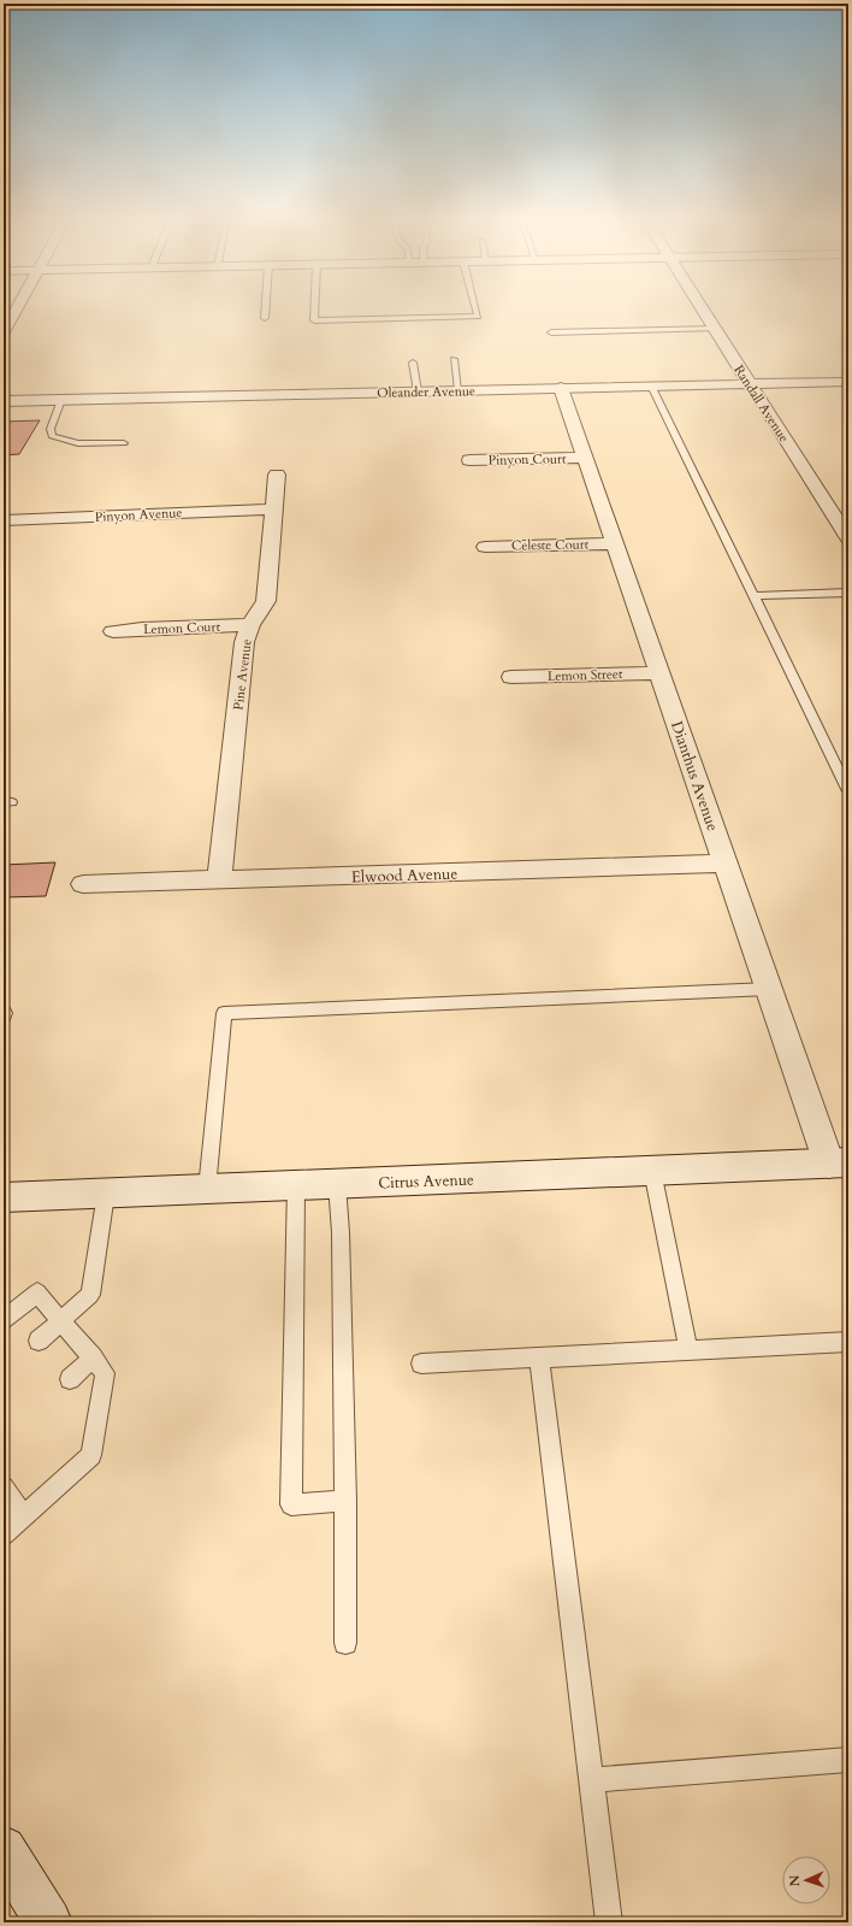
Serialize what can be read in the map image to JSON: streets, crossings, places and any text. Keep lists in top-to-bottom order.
{
  "streets": {
    "street": [
      "Oleander Avenue",
      "Randall Avenue",
      "Pinyon Court",
      "Pinyon Avenue",
      "Celeste Court",
      "Lemon Court",
      "Pine Avenue",
      "Lemon Street",
      "Dianthus Avenue",
      "Elwood Avenue",
      "Citrus Avenue"
    ]
  },
  "crossings": [
    ["Oleander Avenue", "Randall Avenue"],
    ["Oleander Avenue", "Dianthus Avenue"],
    ["Pinyon Court", "Dianthus Avenue"],
    ["Pinyon Avenue", "Pine Avenue"],
    ["Celeste Court", "Dianthus Avenue"],
    ["Lemon Court", "Pine Avenue"],
    ["Pine Avenue", "Elwood Avenue"],
    ["Lemon Street", "Dianthus Avenue"],
    ["Dianthus Avenue", "Elwood Avenue"],
    ["Dianthus Avenue", "Citrus Avenue"]
  ],
  "north": "left"
}
